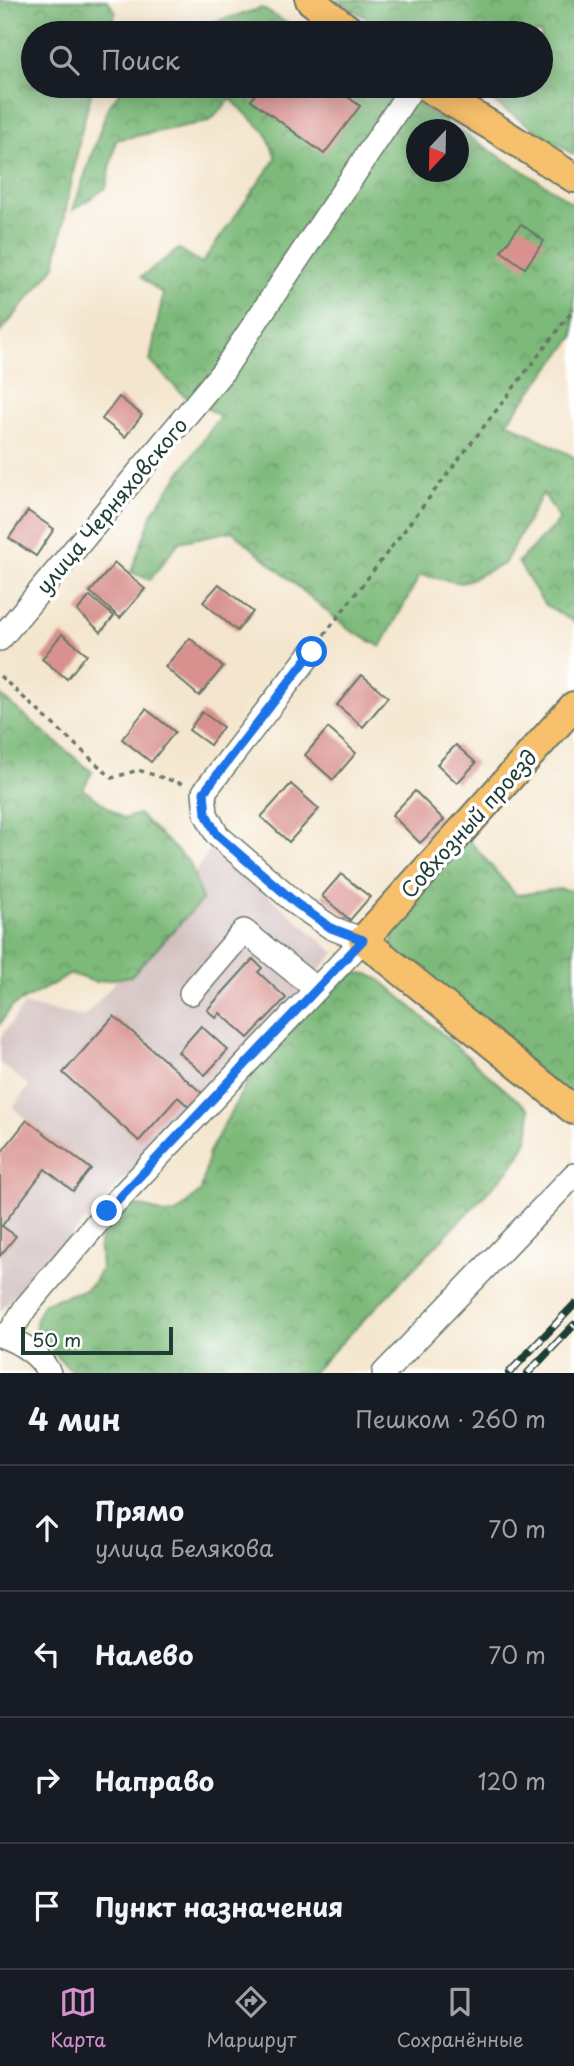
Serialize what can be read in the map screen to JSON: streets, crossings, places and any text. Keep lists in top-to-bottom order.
{
  "streets": {
    "main road": ["Совхозный проезд"],
    "street": ["улица Черняховского"]
  },
  "scale_bar": "50 m",
  "north": "bottom",
  "page": {
    "search": "Поиск",
    "scale": "50 m",
    "heading": ["4 мин", "Пешком · 260 m"],
    "list": [
      ["Прямо", "улица Белякова", "70 m"],
      ["Налево", "70 m"],
      ["Направо", "120 m"],
      "Пункт назначения"
    ],
    "nav": ["Карта", "Маршрут", "Сохранённые"]
  }
}
